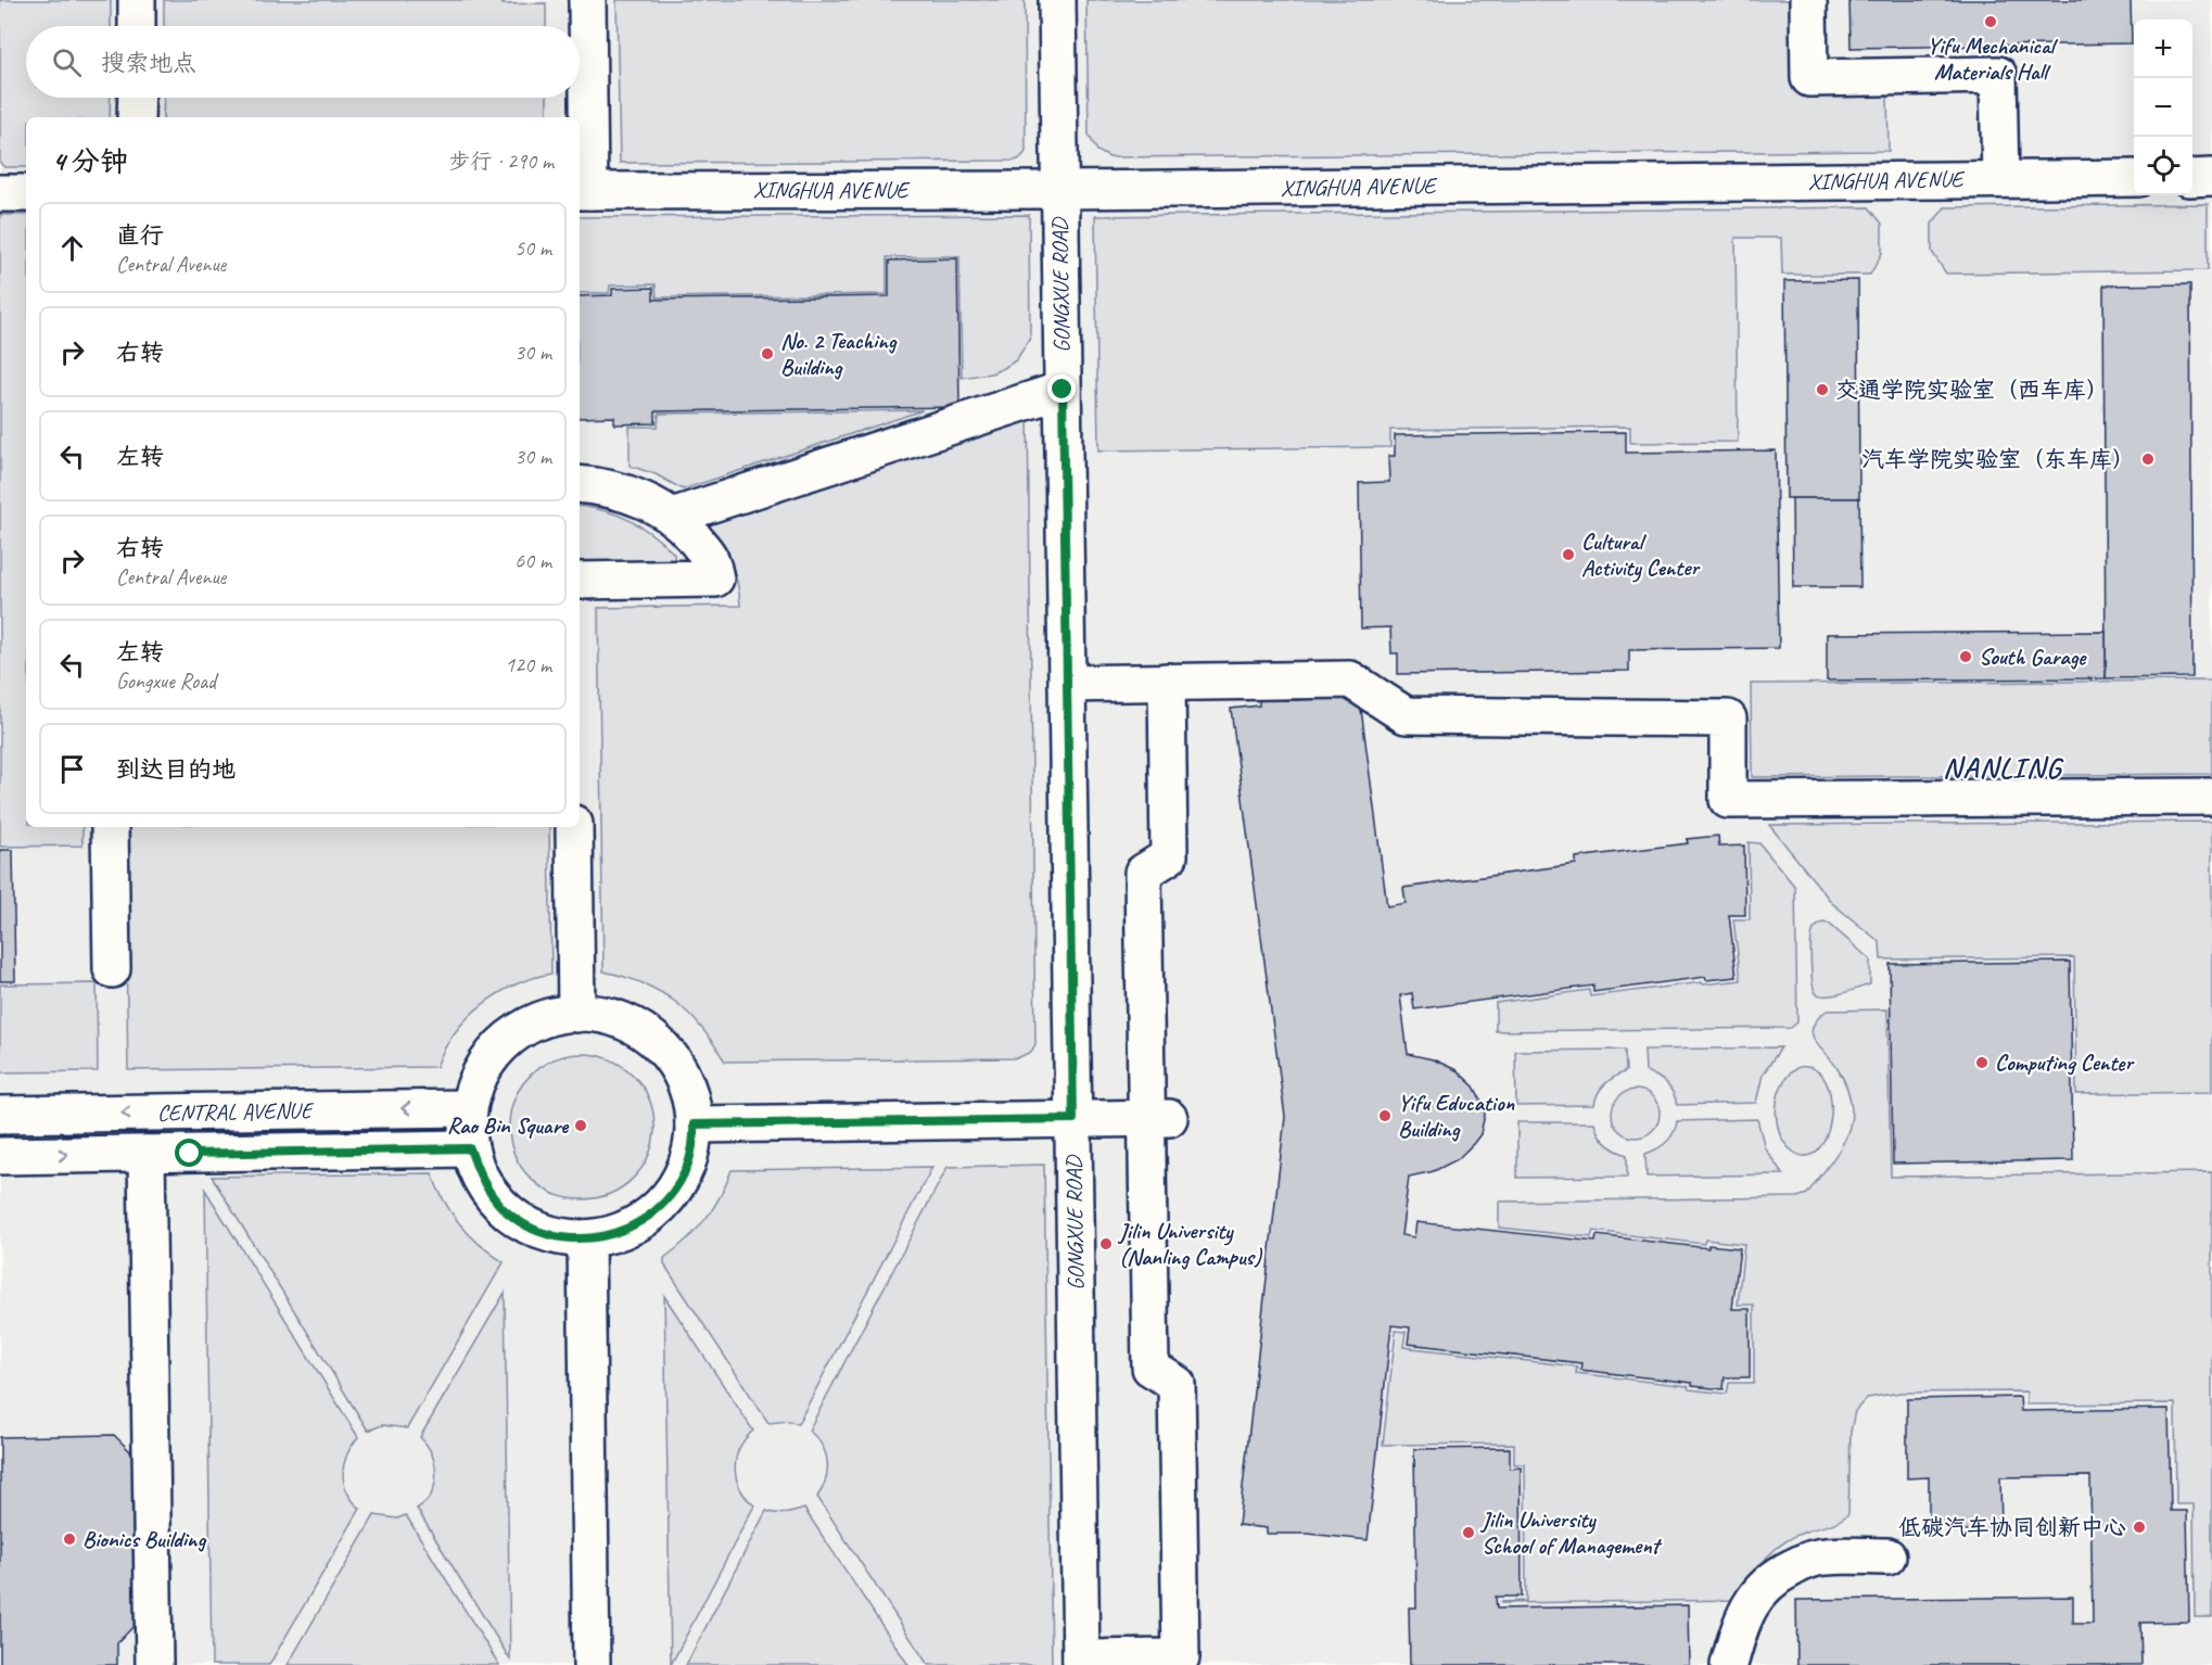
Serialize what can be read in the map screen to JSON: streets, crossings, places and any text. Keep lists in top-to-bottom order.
{
  "streets": {
    "lane": ["XINGHUA AVENUE", "GONGXUE ROAD", "CENTRAL AVENUE"]
  },
  "crossings": [
    ["XINGHUA AVENUE", "GONGXUE ROAD"]
  ],
  "districts": ["NANLING"],
  "places": [
    "Yifu Mechanical Materials Hall",
    "No. 2 Teaching Building",
    "交通学院实验室（西车库）",
    "汽车学院实验室（东车库）",
    "Cultural Activity Center",
    "South Garage",
    "Computing Center",
    "Yifu Education Building",
    "Rao Bin Square",
    "Jilin University (Nanling Campus)",
    "低碳汽车协同创新中心",
    "Jilin University School of Management",
    "Bionics Building"
  ],
  "page": {
    "map_buttons": ["+", "−"],
    "search": "搜索地点",
    "heading": ["4 分钟", "步行 · 290 m"],
    "list": [
      ["直行", "Central Avenue", "50 m"],
      ["右转", "30 m"],
      ["左转", "30 m"],
      ["右转", "Central Avenue", "60 m"],
      ["左转", "Gongxue Road", "120 m"],
      "到达目的地"
    ]
  }
}
